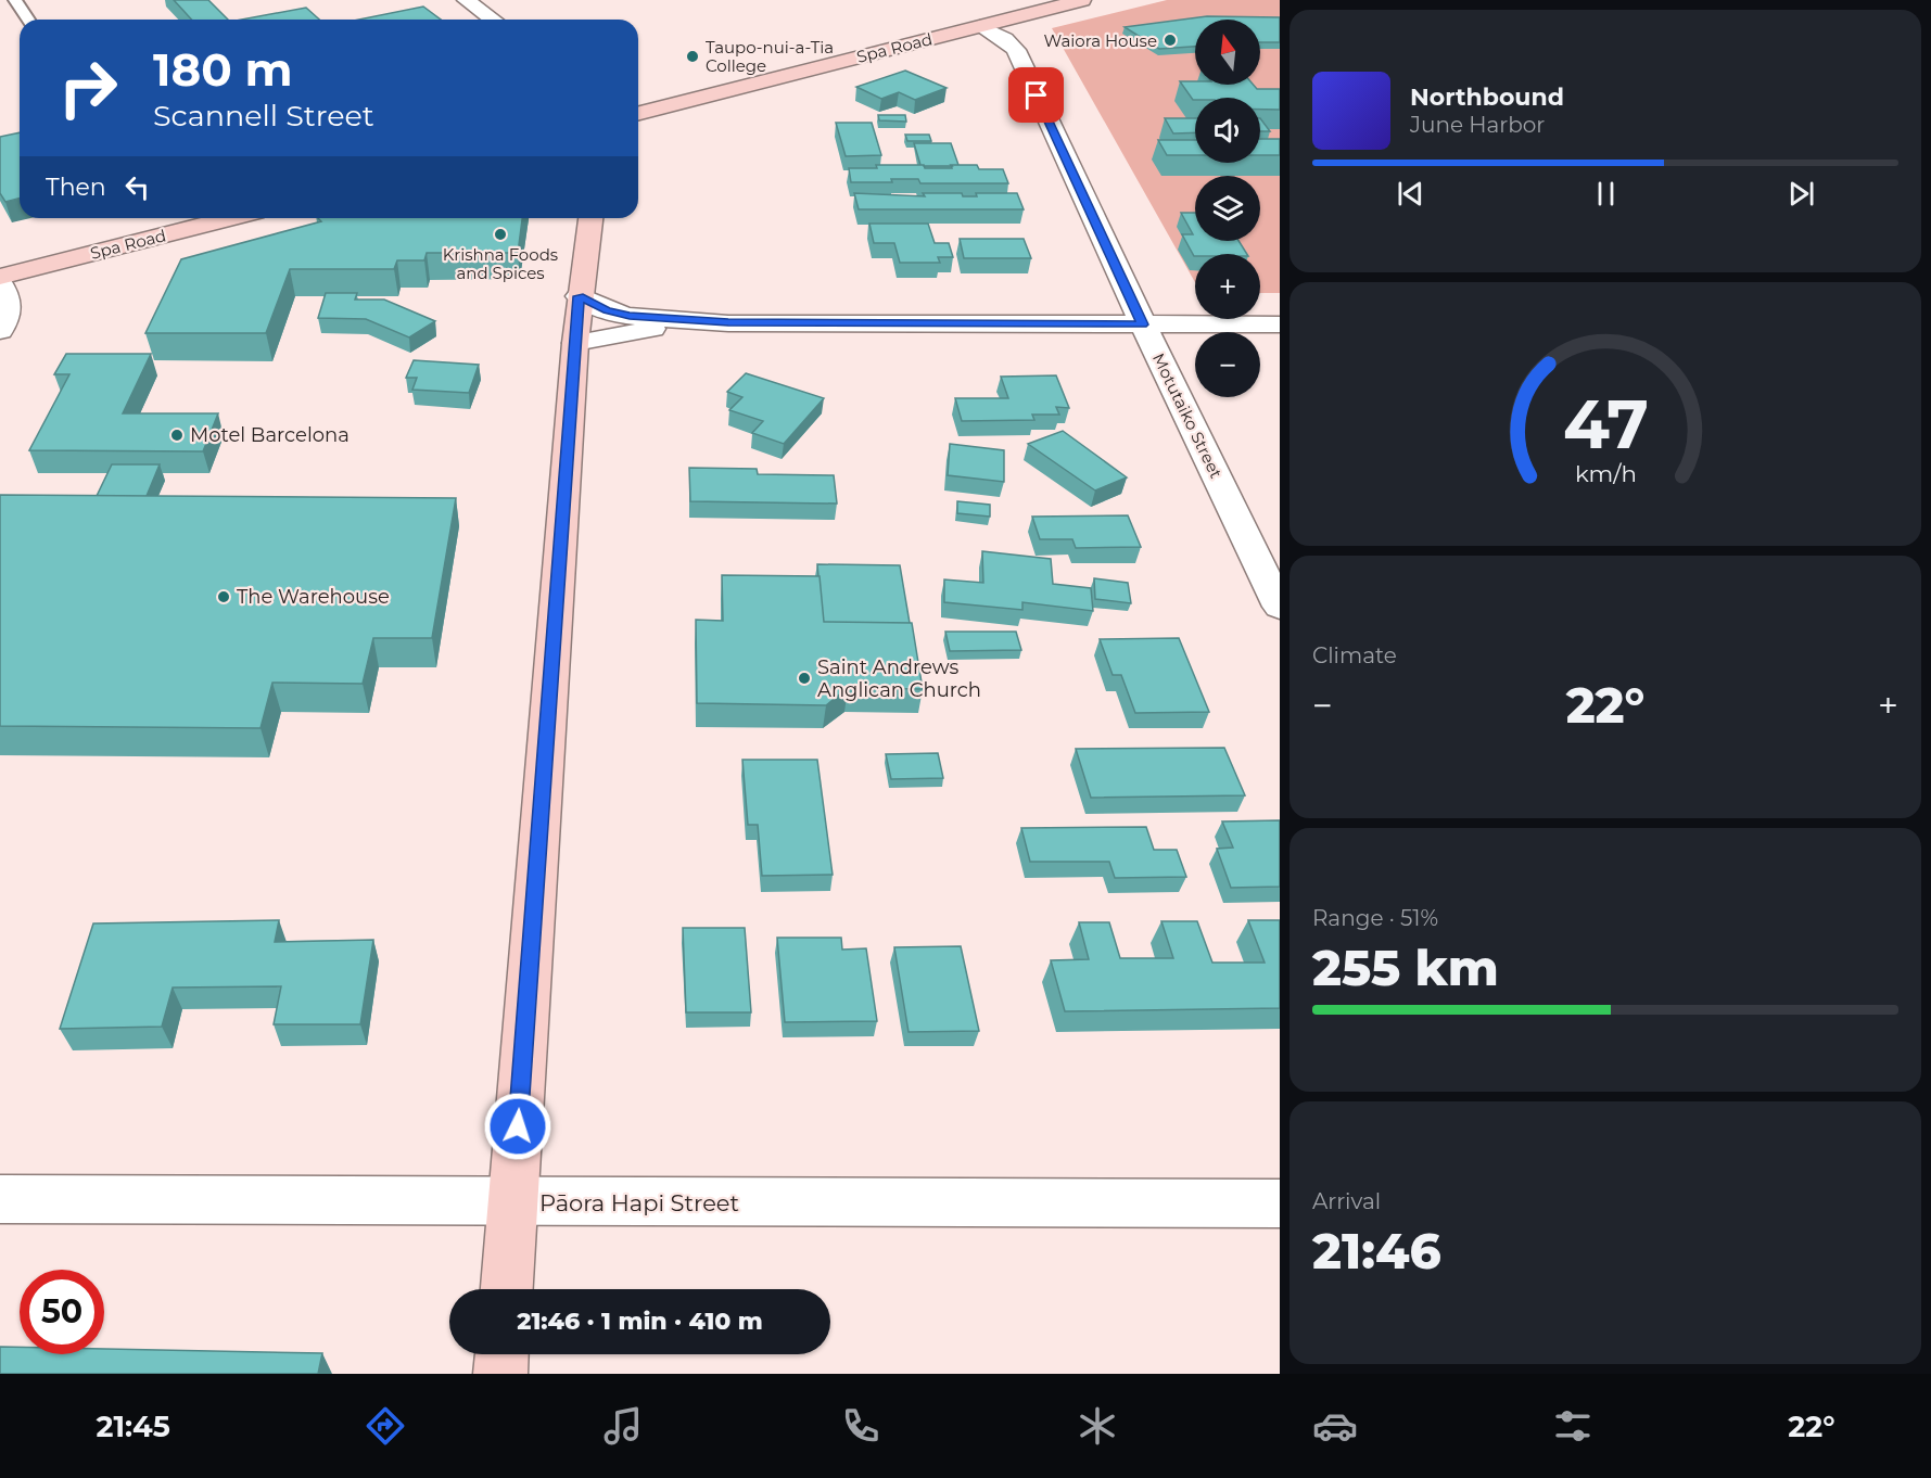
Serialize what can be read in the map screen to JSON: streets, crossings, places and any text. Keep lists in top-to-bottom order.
{
  "streets": {
    "main road": ["Spa Road"],
    "street": ["Motutaiko Street", "Pāora Hapi Street"]
  },
  "crossings": [
    ["Spa Road", "Motutaiko Street"]
  ],
  "places": [
    "Waiora House",
    "Taupo-nui-a-Tia College",
    "Krishna Foods and Spices",
    "Motel Barcelona",
    "The Warehouse",
    "Saint Andrews Anglican Church"
  ],
  "north": "top",
  "page": {
    "map_buttons": ["+", "−"],
    "turn": ["180 m", "Scannell Street"],
    "song": ["Northbound", "June Harbor"],
    "then": "Then",
    "tile": [
      "Climate",
      ["Range · 51%", "255 km"],
      ["Arrival", "21:46"]
    ],
    "heat": ["−", "22°", "+"],
    "limit": "50",
    "trip": "21:46 · 1 min · 410 m",
    "tabs": ["21:45", "22°"],
    "gauge": ["47", "km/h"]
  }
}
